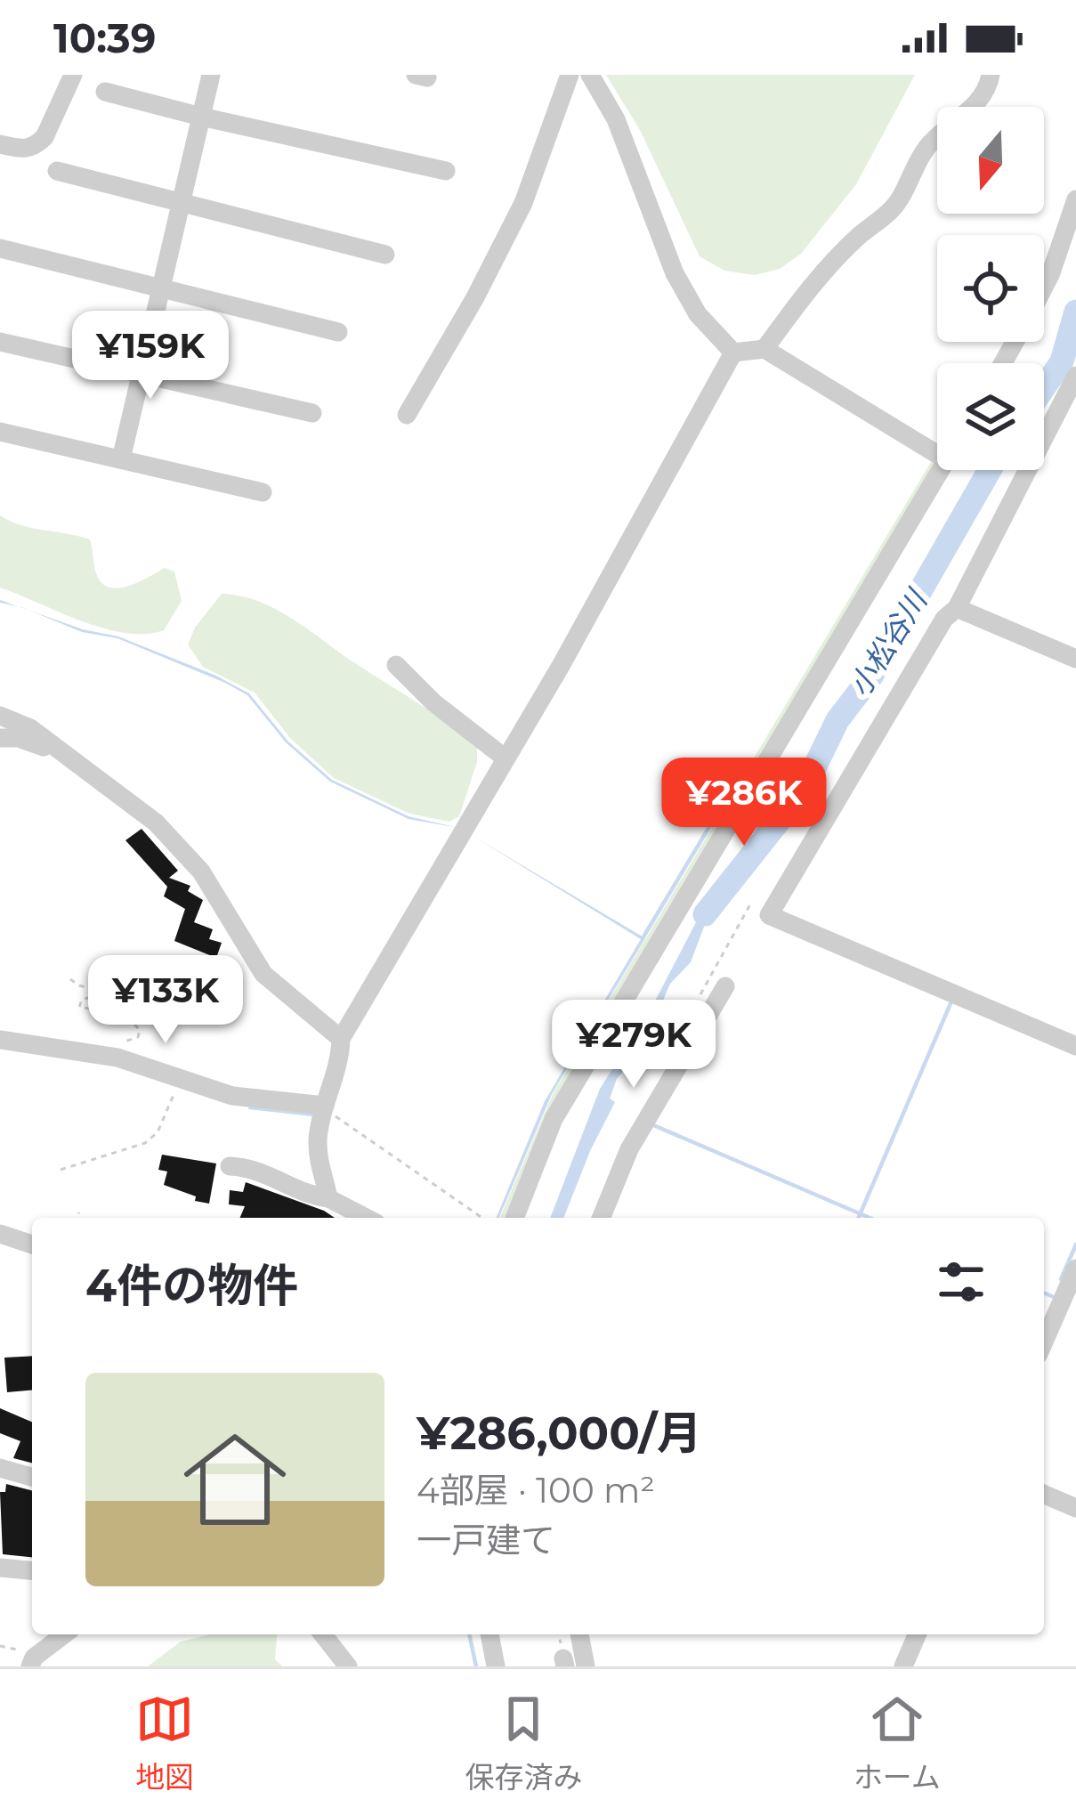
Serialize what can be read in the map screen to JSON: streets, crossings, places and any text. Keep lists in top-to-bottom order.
{
  "water": ["小松谷川"],
  "north": "bottom",
  "page": {
    "status": "10:39",
    "price": [
      "¥159K",
      "¥286K",
      "¥133K",
      "¥279K"
    ],
    "heading": "4件の物件",
    "list": [
      {
        "name": "¥286,000/月",
        "note": "4部屋 · 100 m² · 一戸建て"
      }
    ],
    "tabs": ["地図", "保存済み", "ホーム"]
  }
}
